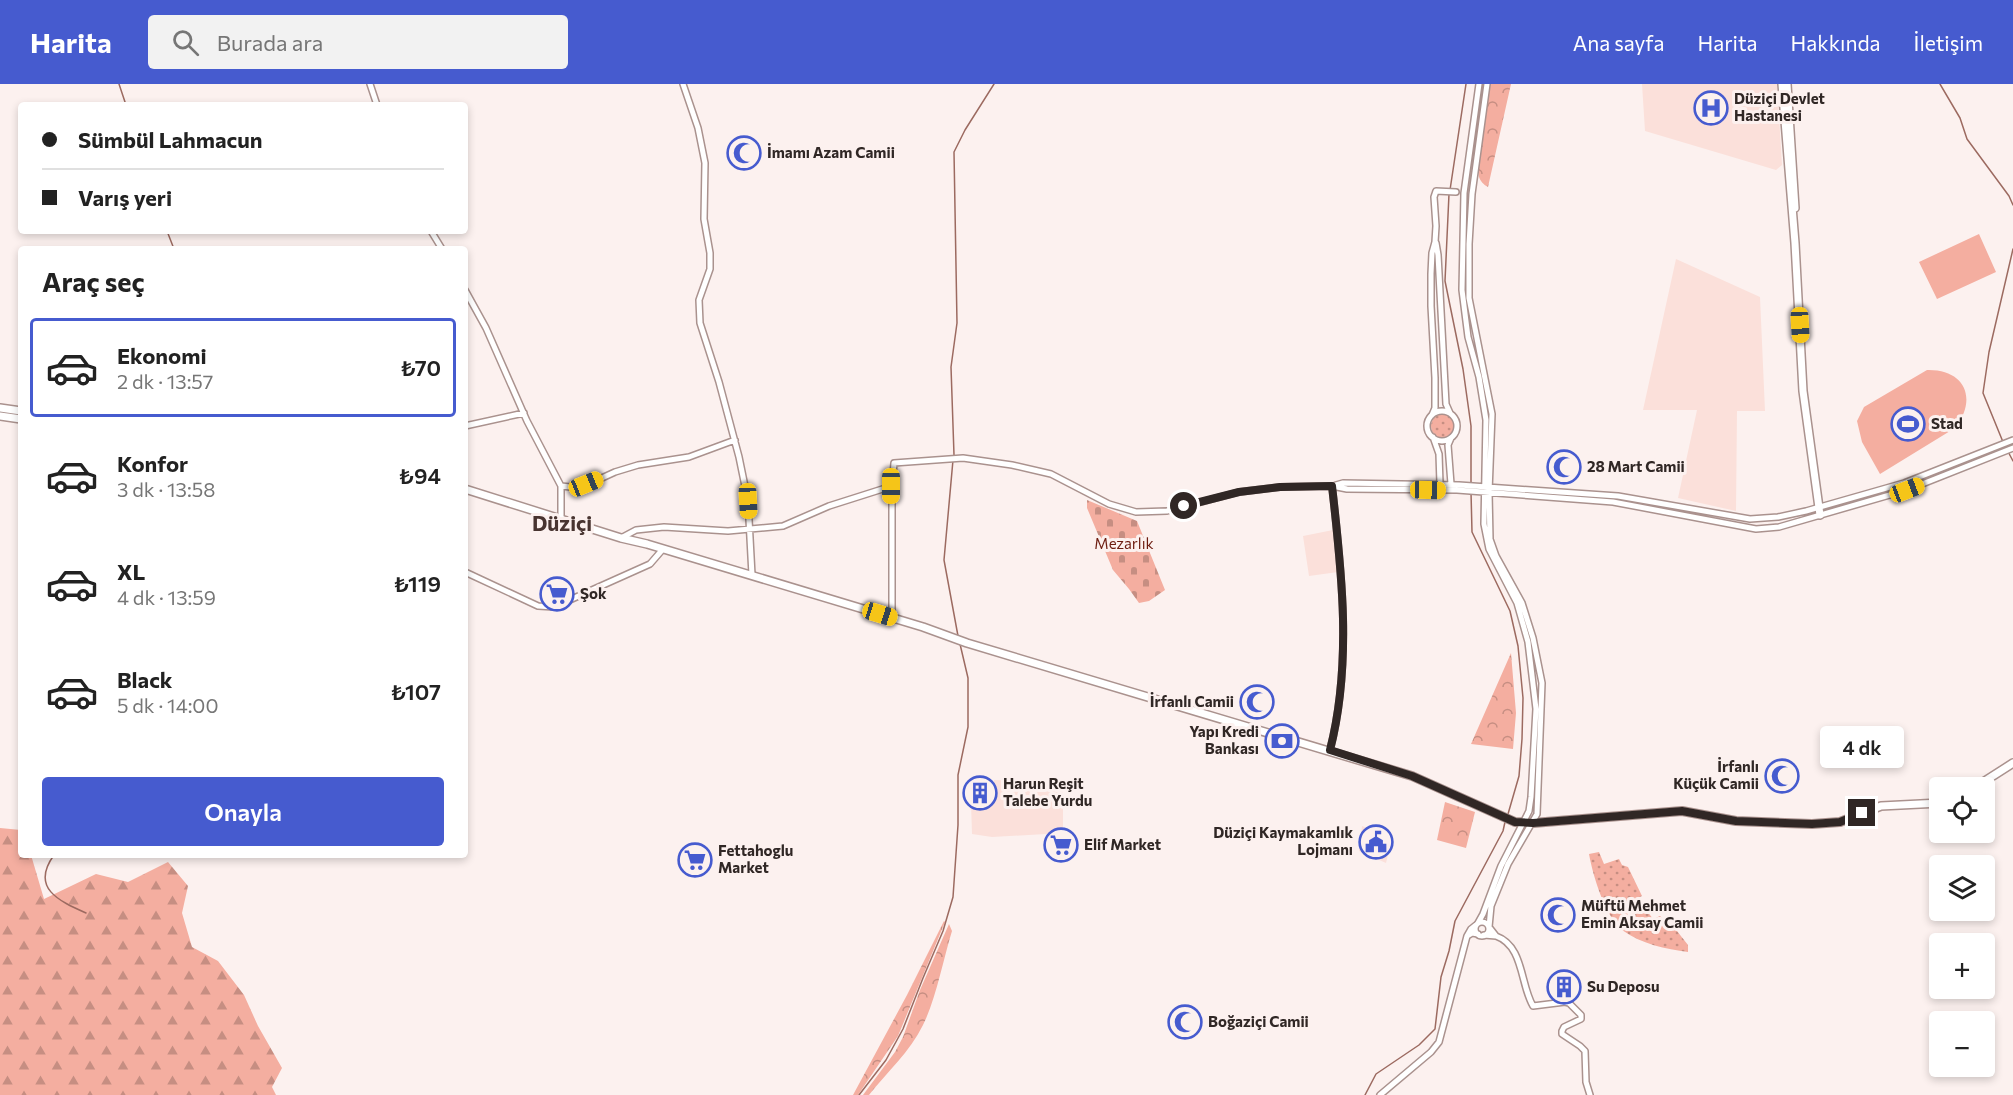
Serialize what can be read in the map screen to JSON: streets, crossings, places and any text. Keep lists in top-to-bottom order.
{
  "districts": ["Düziçi"],
  "parks": ["Mezarlık"],
  "places": {
    "hospital": ["Düziçi Devlet Hastanesi"],
    "mosque": [
      "İmamı Azam Camii",
      "28 Mart Camii",
      "İrfanlı Camii",
      "İrfanlı Küçük Camii",
      "Müftü Mehmet Emin Aksay Camii",
      "Boğaziçi Camii"
    ],
    "sports": ["Stad"],
    "supermarket": ["Şok", "Elif Market", "Fettahoglu Market"],
    "bank": ["Yapı Kredi Bankası"],
    "building": ["Harun Reşit Talebe Yurdu", "Su Deposu"],
    "public building": ["Düziçi Kaymakamlık Lojmanı"]
  },
  "page": {
    "header": "Harita",
    "search": "Burada ara",
    "nav": [
      "Ana sayfa",
      "Harita",
      "Hakkında",
      "İletişim"
    ],
    "banner": ["Sümbül Lahmacun", "Varış yeri"],
    "heading": "Araç seç",
    "list": [
      {
        "name": "Ekonomi",
        "note": "2 dk · 13:57",
        "value": "₺70"
      },
      {
        "name": "Konfor",
        "note": "3 dk · 13:58",
        "value": "₺94"
      },
      {
        "name": "XL",
        "note": "4 dk · 13:59",
        "value": "₺119"
      },
      {
        "name": "Black",
        "note": "5 dk · 14:00",
        "value": "₺107"
      }
    ],
    "bubble": "4 dk",
    "buttons": "Onayla",
    "map_buttons": ["+", "−"]
  }
}
